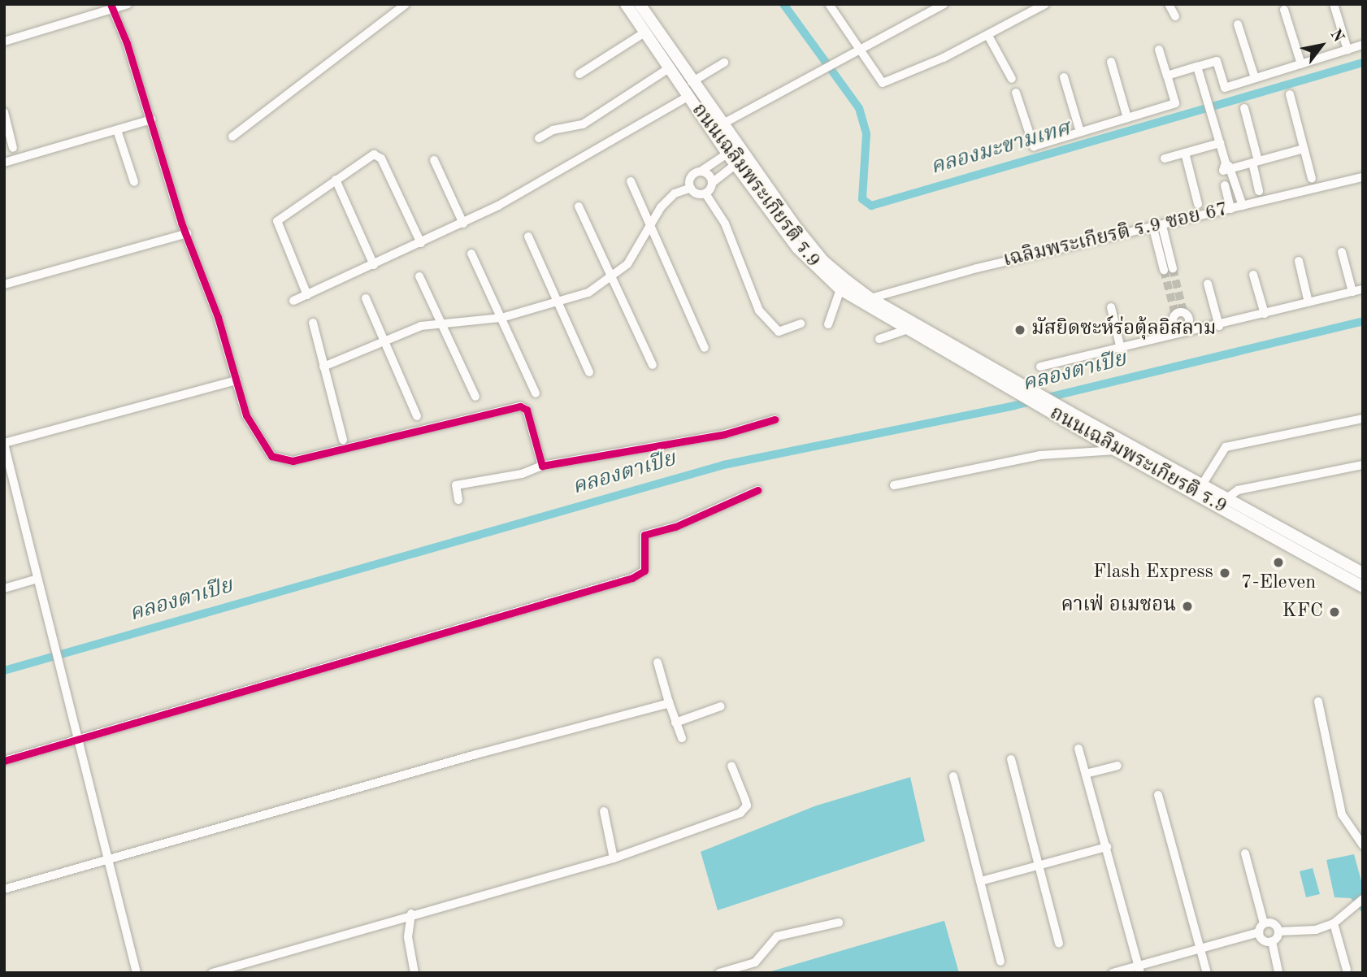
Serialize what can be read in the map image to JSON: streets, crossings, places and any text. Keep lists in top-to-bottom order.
{
  "streets": {
    "main road": ["ถนนเฉลิมพระเกียรติ ร.9"],
    "street": ["เฉลิมพระเกียรติ ร.9 ซอย 67"]
  },
  "crossings": [
    ["ถนนเฉลิมพระเกียรติ ร.9", "เฉลิมพระเกียรติ ร.9 ซอย 67"]
  ],
  "water": ["คลองมะขามเทศ", "คลองตาเปีย"],
  "places": [
    "มัสยิดซะห์ร่อตุ้ลอิสลาม",
    "7-Eleven",
    "Flash Express",
    "คาเฟ่ อเมซอน",
    "KFC"
  ],
  "north": "top right"
}
